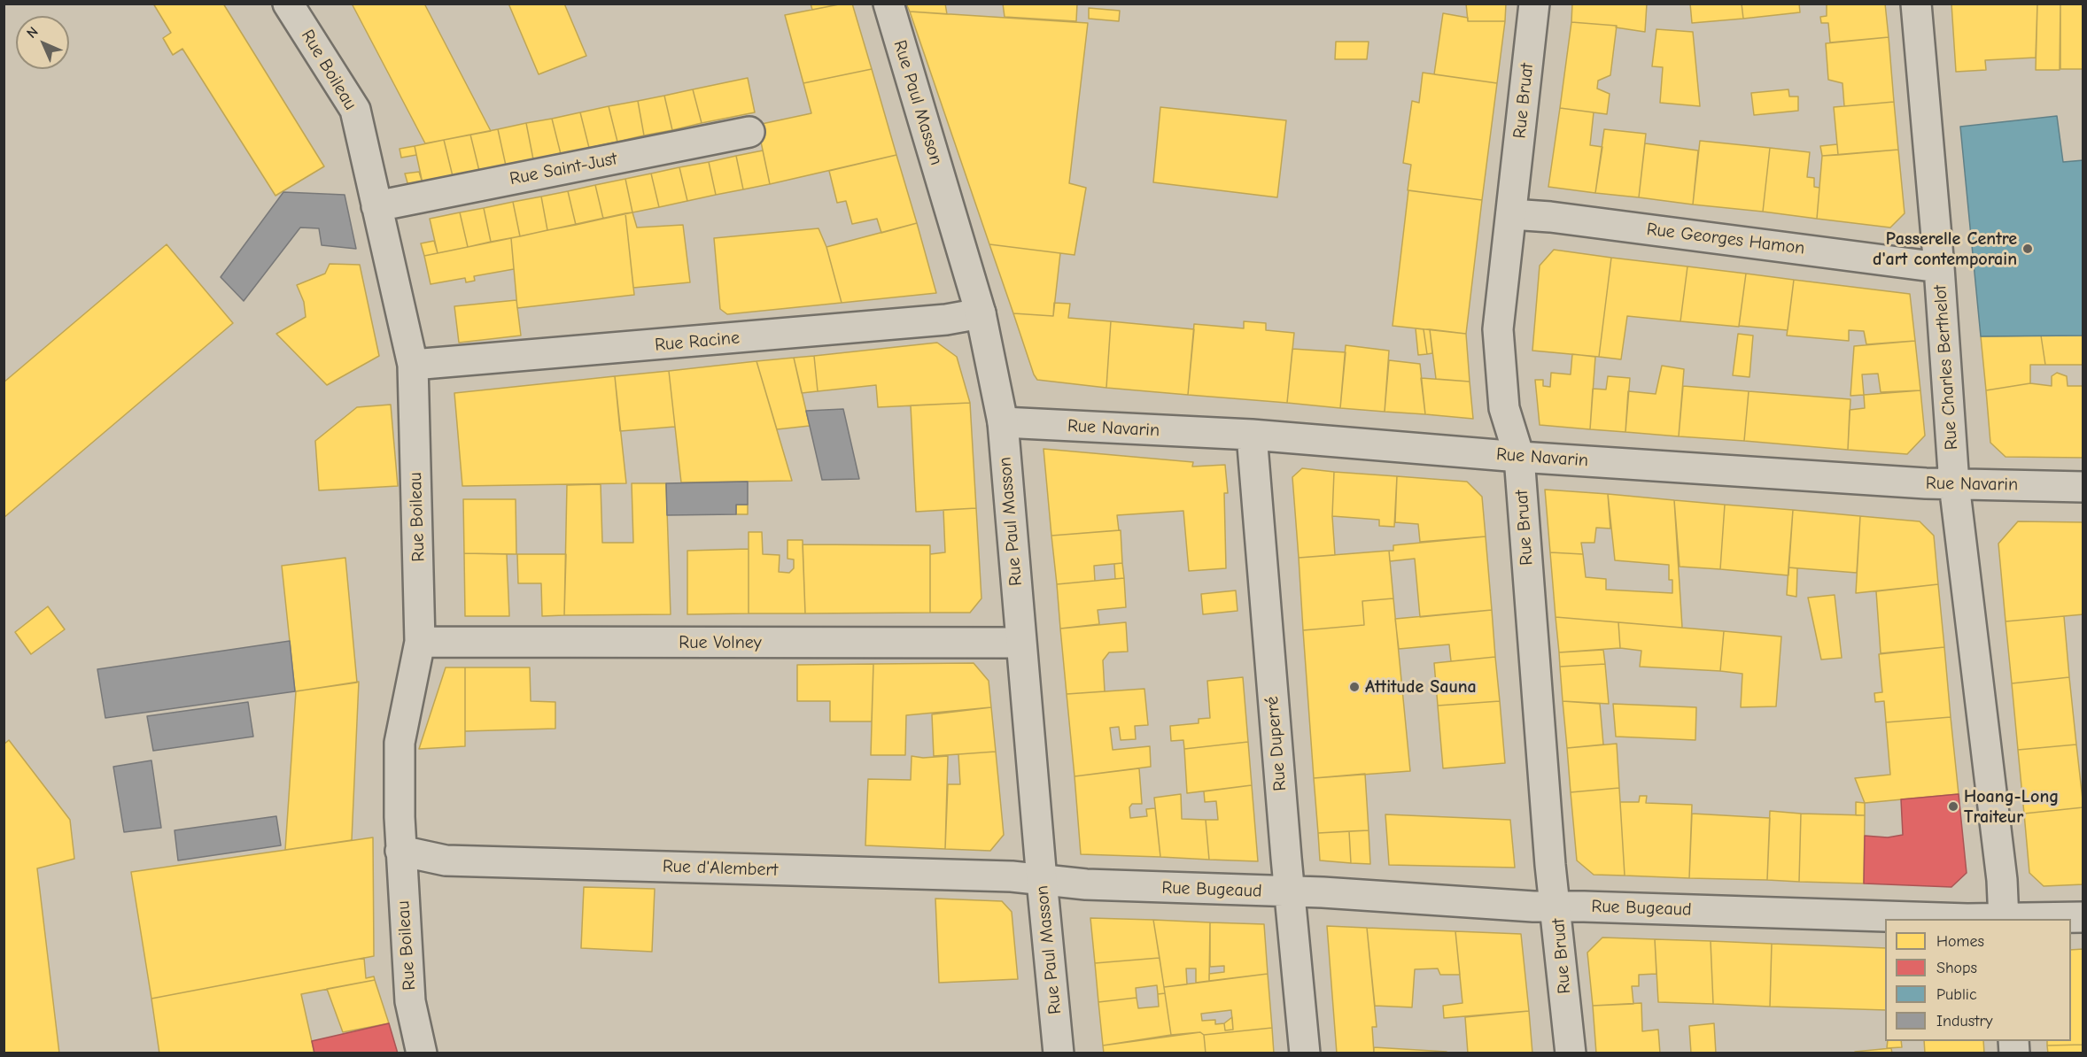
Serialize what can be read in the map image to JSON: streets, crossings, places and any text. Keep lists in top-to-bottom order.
{
  "streets": {
    "street": [
      "Rue Boileau",
      "Rue Bruat",
      "Rue Paul Masson",
      "Rue Saint-Just",
      "Rue Georges Hamon",
      "Rue Racine",
      "Rue Charles Berthelot",
      "Rue Navarin",
      "Rue Volney",
      "Rue Duperré",
      "Rue d'Alembert",
      "Rue Bugeaud"
    ]
  },
  "crossings": [
    ["Rue Boileau", "Rue Saint-Just"],
    ["Rue Boileau", "Rue Racine"],
    ["Rue Boileau", "Rue Volney"],
    ["Rue Boileau", "Rue d'Alembert"],
    ["Rue Bruat", "Rue Georges Hamon"],
    ["Rue Bruat", "Rue Navarin"],
    ["Rue Bruat", "Rue Bugeaud"],
    ["Rue Paul Masson", "Rue Racine"],
    ["Rue Paul Masson", "Rue Navarin"],
    ["Rue Paul Masson", "Rue Volney"],
    ["Rue Paul Masson", "Rue d'Alembert"],
    ["Rue Paul Masson", "Rue Bugeaud"],
    ["Rue Georges Hamon", "Rue Charles Berthelot"],
    ["Rue Charles Berthelot", "Rue Navarin"],
    ["Rue Navarin", "Rue Duperré"],
    ["Rue Duperré", "Rue Bugeaud"],
    ["Rue d'Alembert", "Rue Bugeaud"]
  ],
  "places": ["Passerelle Centre d'art contemporain", "Attitude Sauna", "Hoang-Long Traiteur"],
  "legend": [
    "Homes",
    "Shops",
    "Public",
    "Industry"
  ],
  "north": "top left"
}
